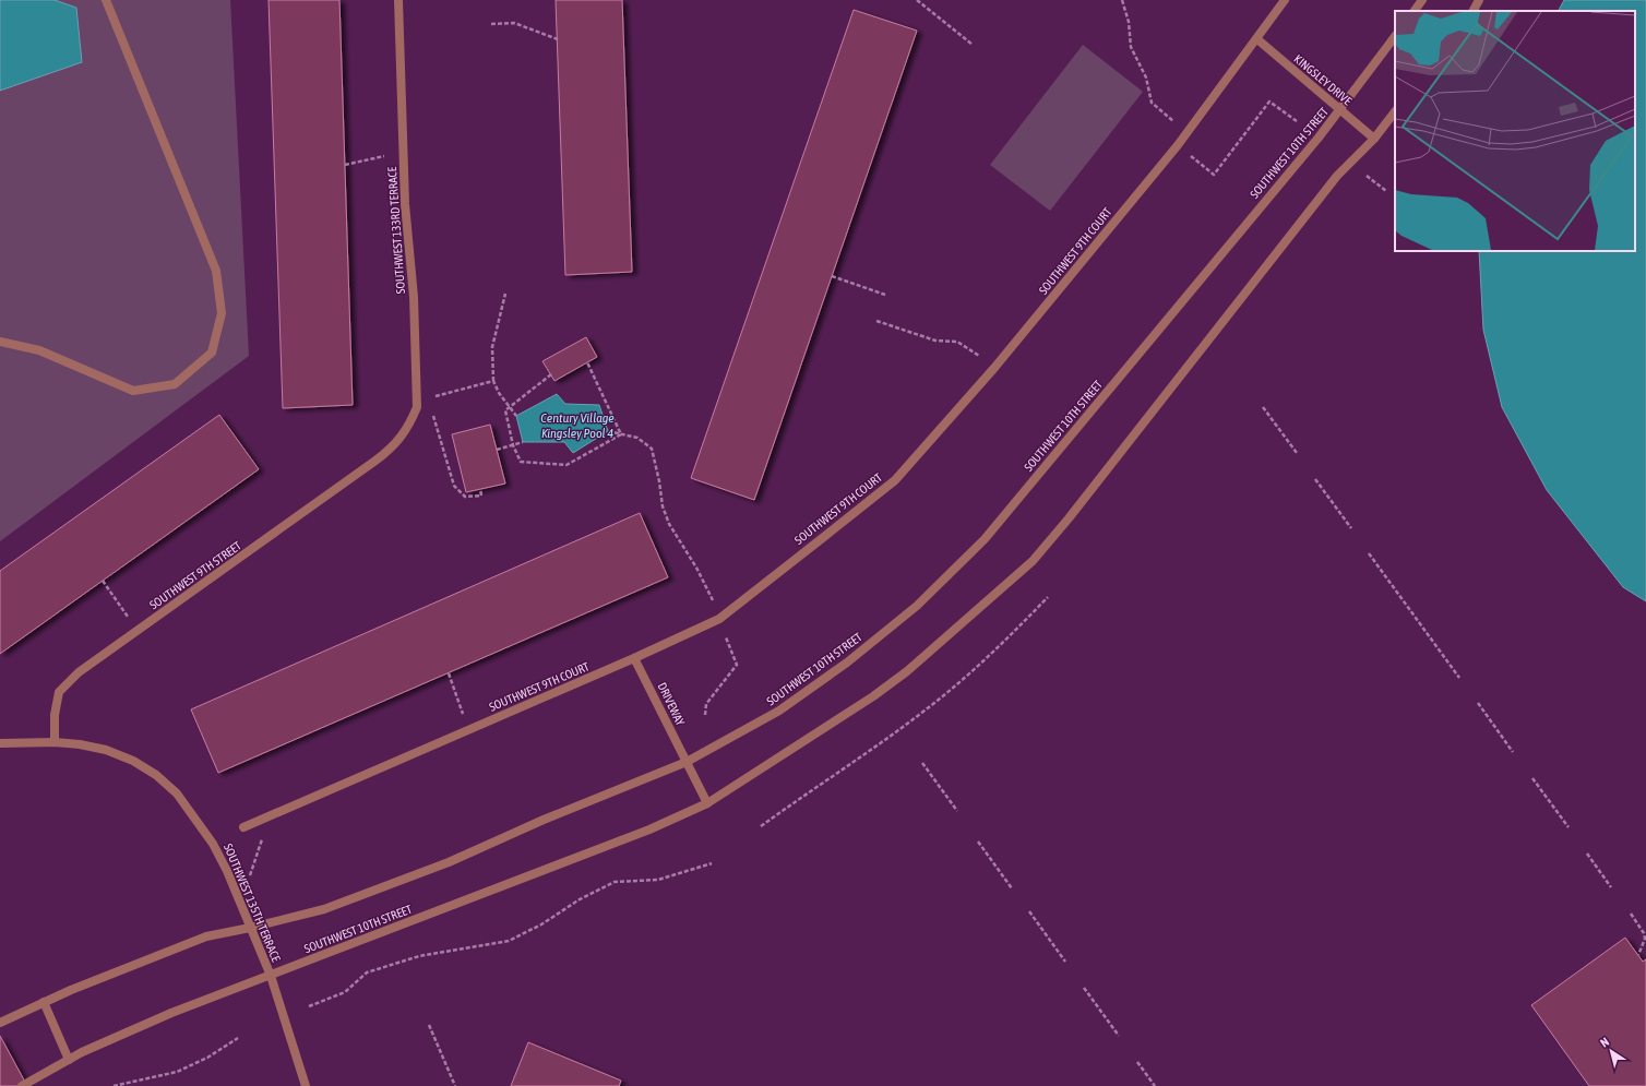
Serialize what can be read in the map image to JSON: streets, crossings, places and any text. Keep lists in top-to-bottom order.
{
  "streets": {
    "street": [
      "KINGSLEY DRIVE",
      "SOUTHWEST 10TH STREET",
      "SOUTHWEST 133RD TERRACE",
      "SOUTHWEST 9TH COURT",
      "SOUTHWEST 9TH STREET",
      "DRIVEWAY",
      "SOUTHWEST 135TH TERRACE"
    ]
  },
  "crossings": [
    ["KINGSLEY DRIVE", "SOUTHWEST 10TH STREET"],
    ["KINGSLEY DRIVE", "SOUTHWEST 9TH COURT"],
    ["SOUTHWEST 10TH STREET", "DRIVEWAY"],
    ["SOUTHWEST 10TH STREET", "SOUTHWEST 135TH TERRACE"],
    ["SOUTHWEST 133RD TERRACE", "SOUTHWEST 9TH STREET"],
    ["SOUTHWEST 9TH COURT", "DRIVEWAY"],
    ["SOUTHWEST 9TH STREET", "SOUTHWEST 135TH TERRACE"]
  ],
  "water": ["Century Village Kingsley Pool 4"],
  "north": "top left"
}
